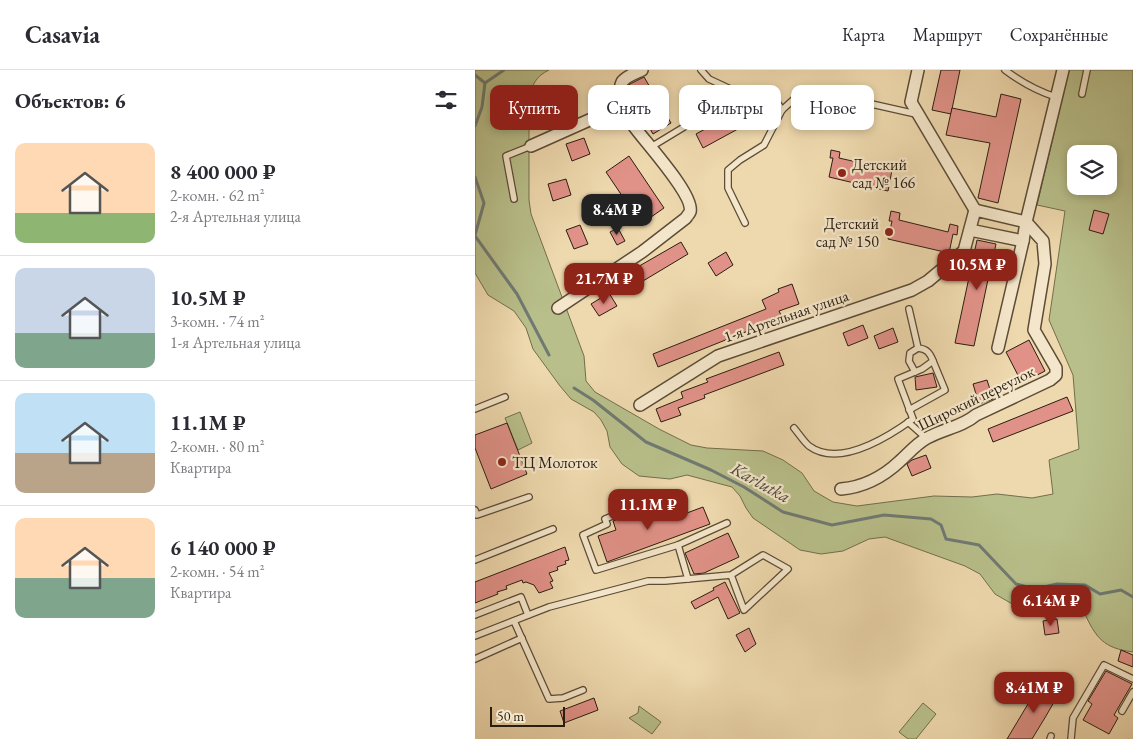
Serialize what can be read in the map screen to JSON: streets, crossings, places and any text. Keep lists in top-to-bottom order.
{
  "streets": {
    "street": ["1-я Артельная улица", "Широкий переулок"]
  },
  "water": ["Karlutka"],
  "places": ["Детский сад № 166", "Детский сад № 150", "ТЦ Молоток"],
  "scale_bar": "50 m",
  "page": {
    "header": "Casavia",
    "nav": ["Карта", "Маршрут", "Сохранённые"],
    "heading": "Объектов: 6",
    "chip": [
      "Купить",
      "Снять",
      "Фильтры",
      "Новое"
    ],
    "list": [
      {
        "name": "8 400 000 ₽",
        "note": "2-комн. · 62 m² · 2-я Артельная улица"
      },
      {
        "name": "10.5M ₽",
        "note": "3-комн. · 74 m² · 1-я Артельная улица"
      },
      {
        "name": "11.1M ₽",
        "note": "2-комн. · 80 m² · Квартира"
      },
      {
        "name": "6 140 000 ₽",
        "note": "2-комн. · 54 m² · Квартира"
      }
    ],
    "price": [
      "8.4M ₽",
      "10.5M ₽",
      "21.7M ₽",
      "11.1M ₽",
      "6.14M ₽",
      "8.41M ₽"
    ],
    "scale": "50 m"
  }
}
